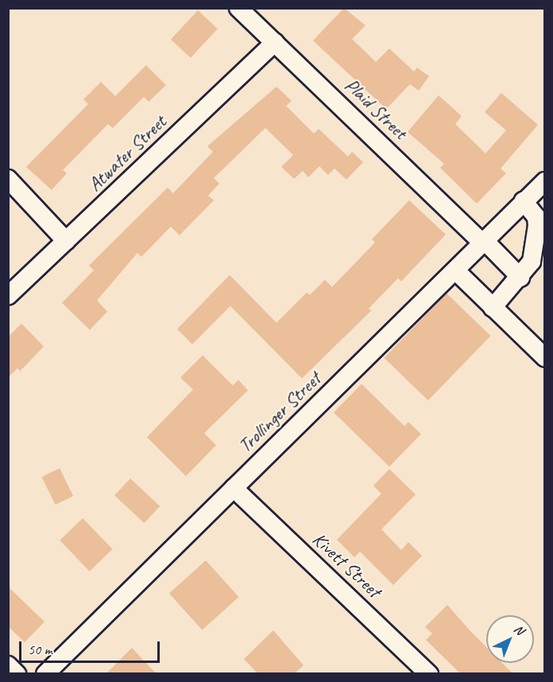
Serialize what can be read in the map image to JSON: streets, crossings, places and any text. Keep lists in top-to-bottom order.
{
  "streets": {
    "street": [
      "Plaid Street",
      "Atwater Street",
      "Trollinger Street",
      "Kivett Street"
    ]
  },
  "crossings": [
    ["Plaid Street", "Atwater Street"],
    ["Plaid Street", "Trollinger Street"],
    ["Trollinger Street", "Kivett Street"]
  ],
  "scale_bar": "50 m",
  "north": "top right"
}
